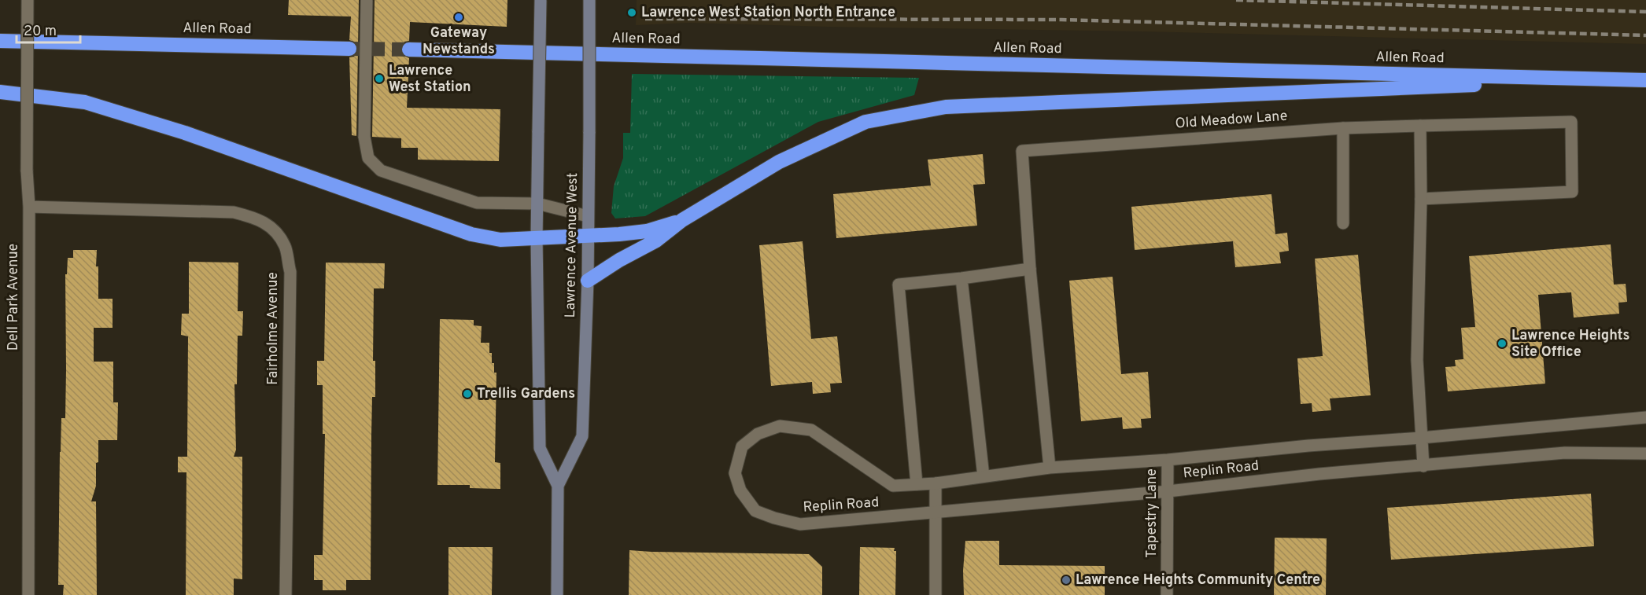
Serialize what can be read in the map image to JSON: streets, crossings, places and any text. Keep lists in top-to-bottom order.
{
  "streets": {
    "highway": ["Allen Road"],
    "main road": ["Lawrence Avenue West"],
    "street": [
      "Old Meadow Lane",
      "Dell Park Avenue",
      "Fairholme Avenue",
      "Replin Road",
      "Tapestry Lane"
    ]
  },
  "crossings": [
    ["Old Meadow Lane", "Replin Road"],
    ["Dell Park Avenue", "Fairholme Avenue"],
    ["Replin Road", "Tapestry Lane"]
  ],
  "places": [
    "Lawrence West Station North Entrance",
    "Gateway Newstands",
    "Lawrence West Station",
    "Lawrence Heights Site Office",
    "Trellis Gardens",
    "Lawrence Heights Community Centre"
  ],
  "scale_bar": "20 m"
}
